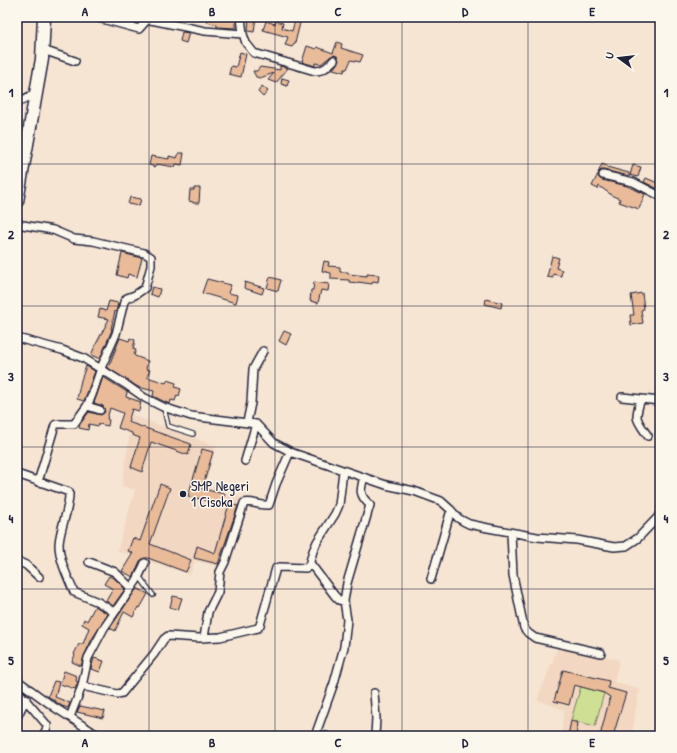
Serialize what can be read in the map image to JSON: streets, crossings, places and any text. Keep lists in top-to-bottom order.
{
  "places": ["SMP Negeri 1 Cisoka"],
  "north": "left",
  "grid": {
    "columns": [
      "A",
      "B",
      "C",
      "D",
      "E"
    ],
    "rows": [
      "1",
      "2",
      "3",
      "4",
      "5"
    ]
  }
}
